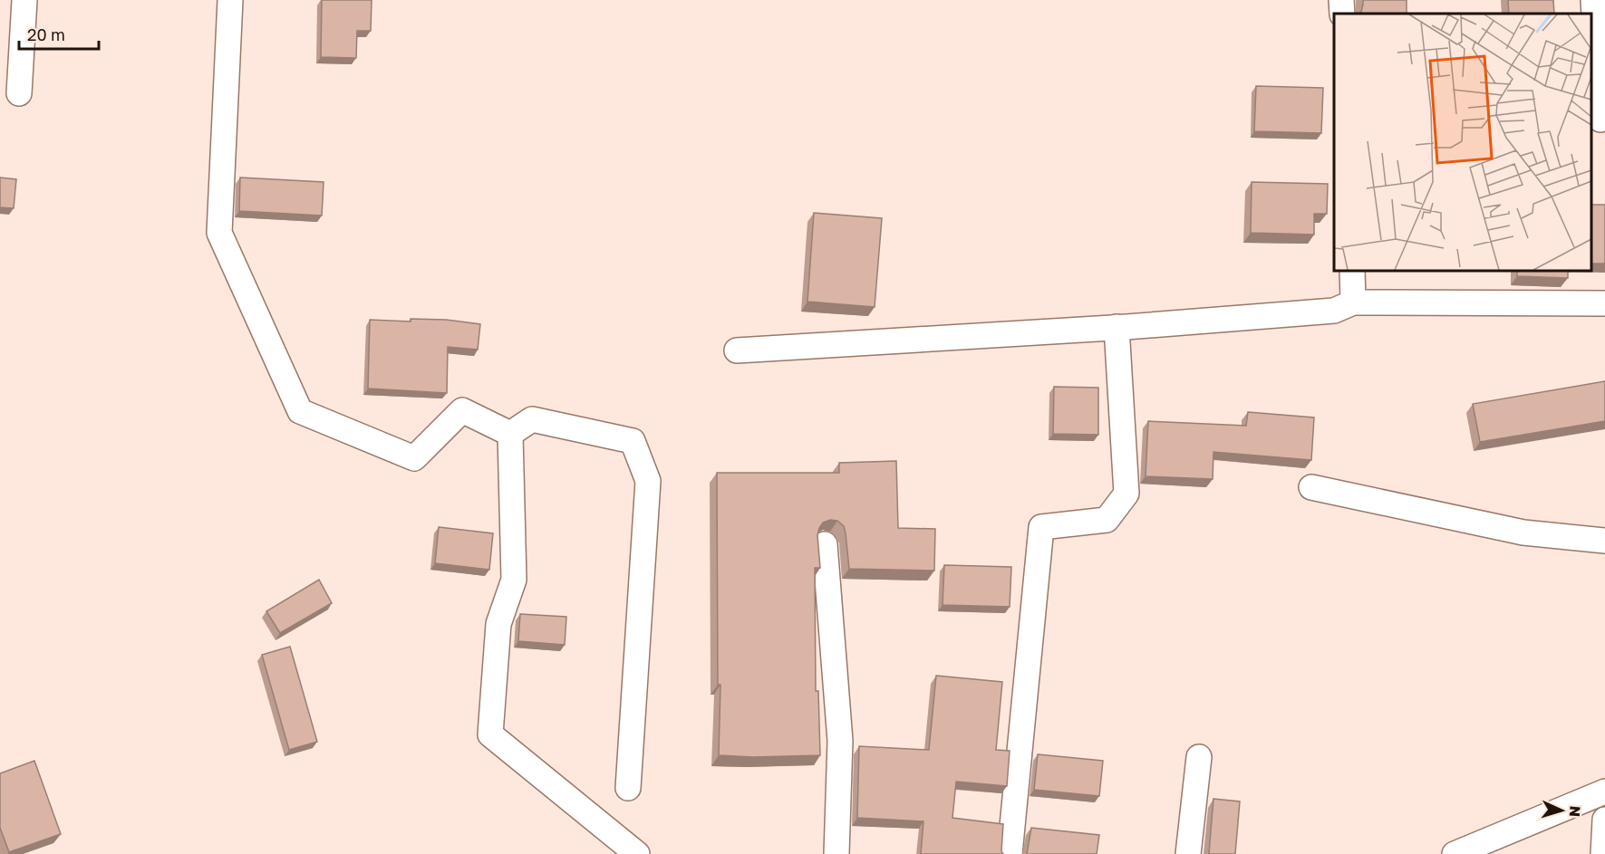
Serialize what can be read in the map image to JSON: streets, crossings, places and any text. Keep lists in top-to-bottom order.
{
  "scale_bar": "20 m",
  "north": "right"
}
